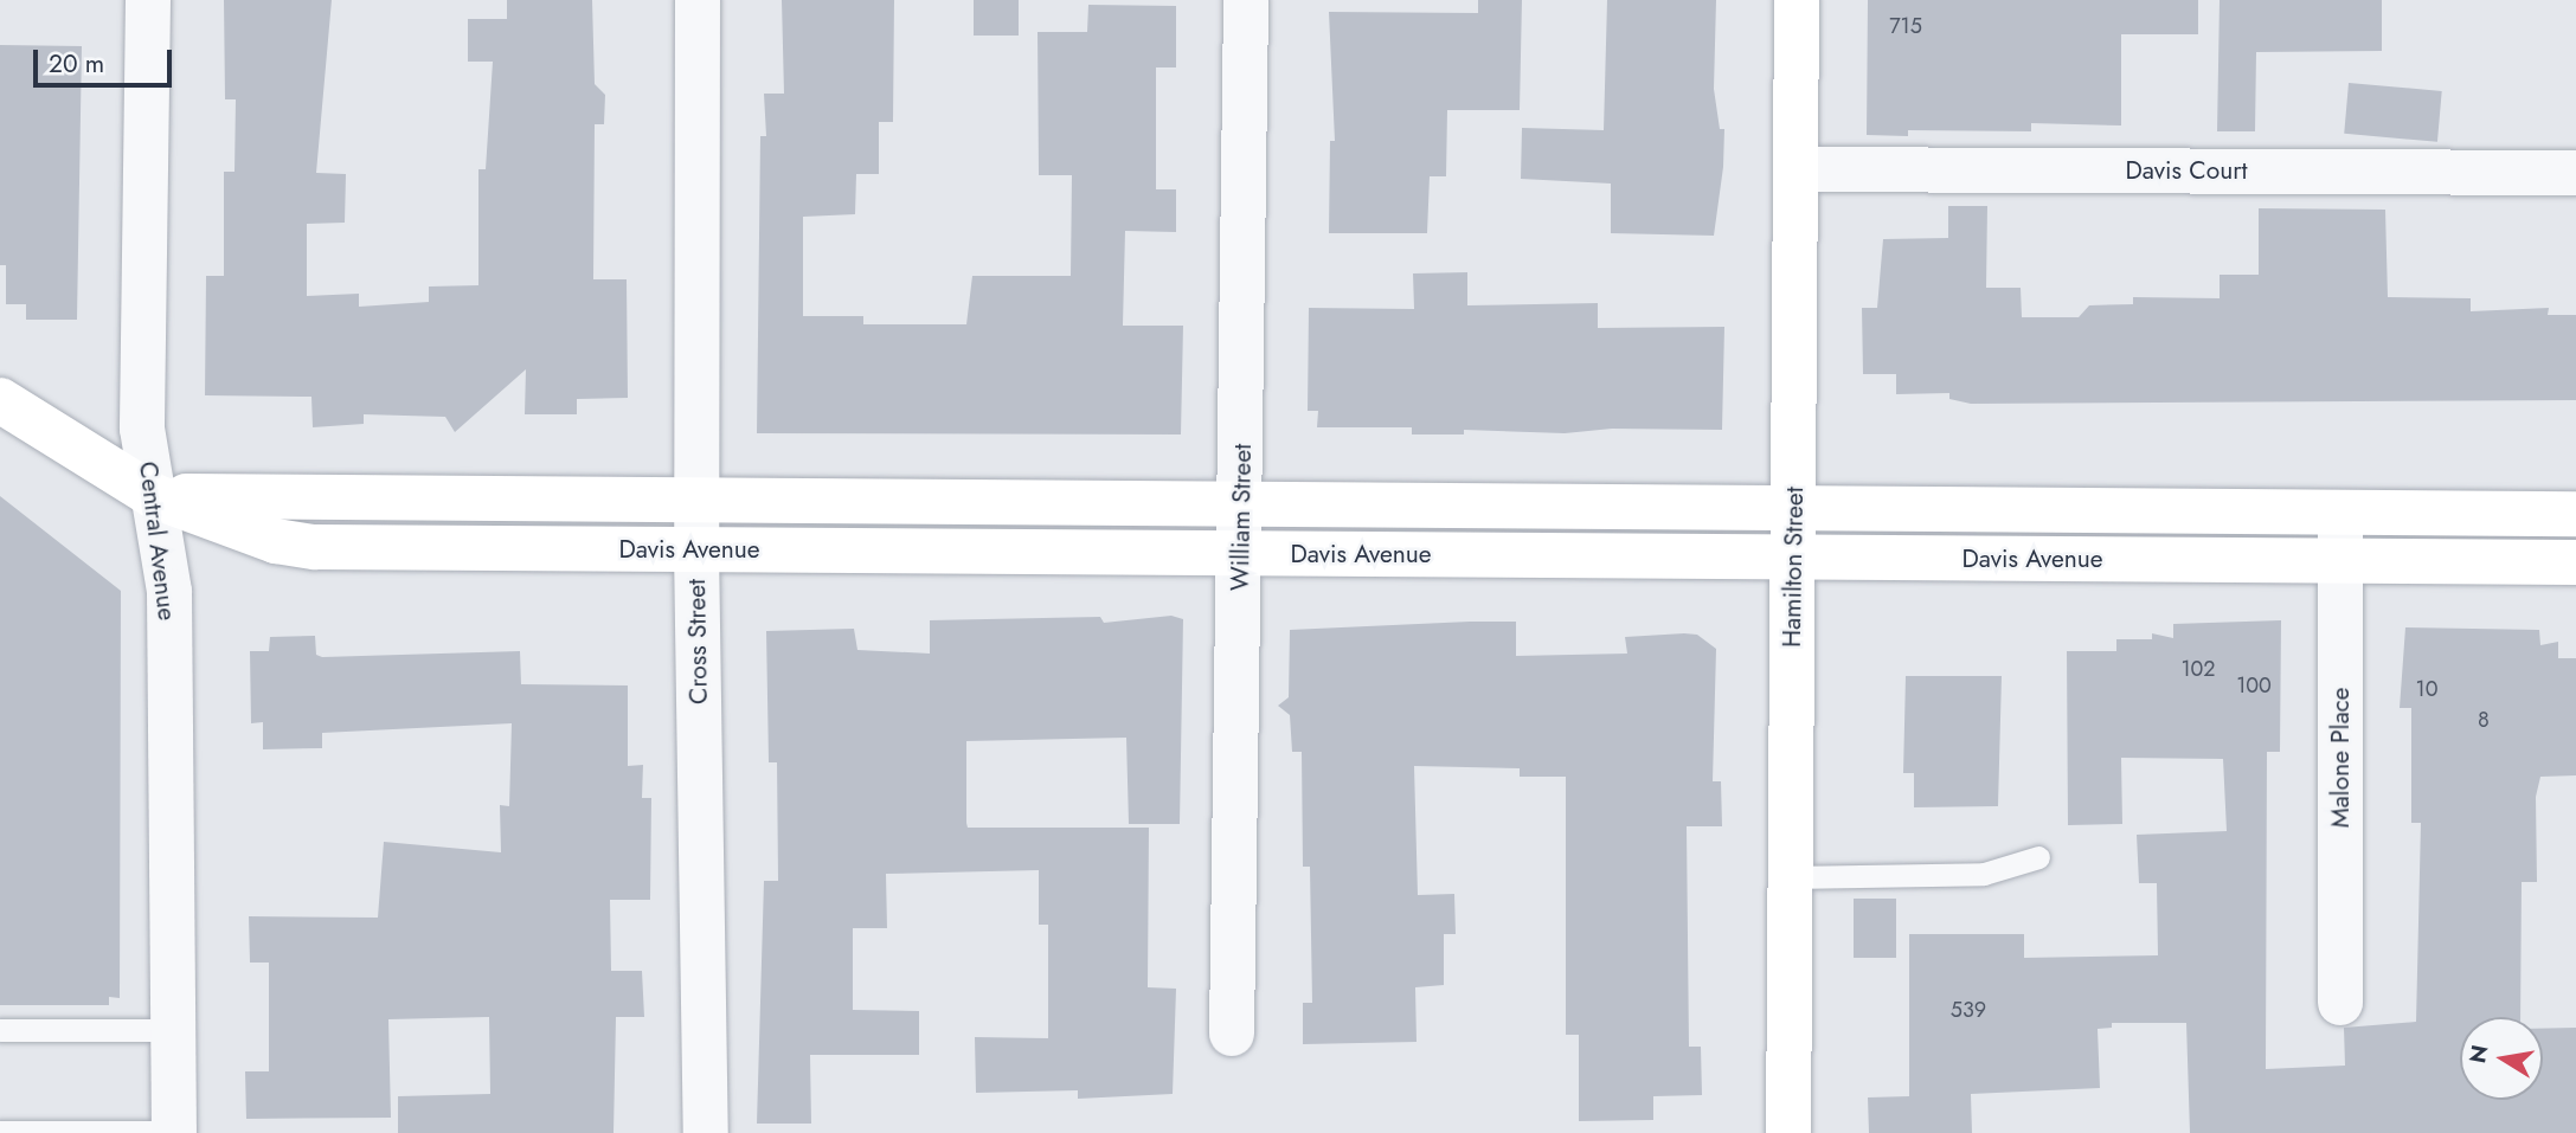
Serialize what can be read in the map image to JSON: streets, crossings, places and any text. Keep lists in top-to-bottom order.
{
  "streets": {
    "street": [
      "Davis Court",
      "William Street",
      "Central Avenue",
      "Davis Avenue",
      "Hamilton Street",
      "Cross Street",
      "Malone Place"
    ]
  },
  "crossings": [
    ["Davis Court", "Hamilton Street"],
    ["William Street", "Davis Avenue"],
    ["Central Avenue", "Davis Avenue"],
    ["Davis Avenue", "Hamilton Street"],
    ["Davis Avenue", "Cross Street"],
    ["Davis Avenue", "Malone Place"]
  ],
  "house_numbers": [
    "715",
    "102",
    "100",
    "10",
    "8",
    "539"
  ],
  "scale_bar": "20 m",
  "north": "left"
}
